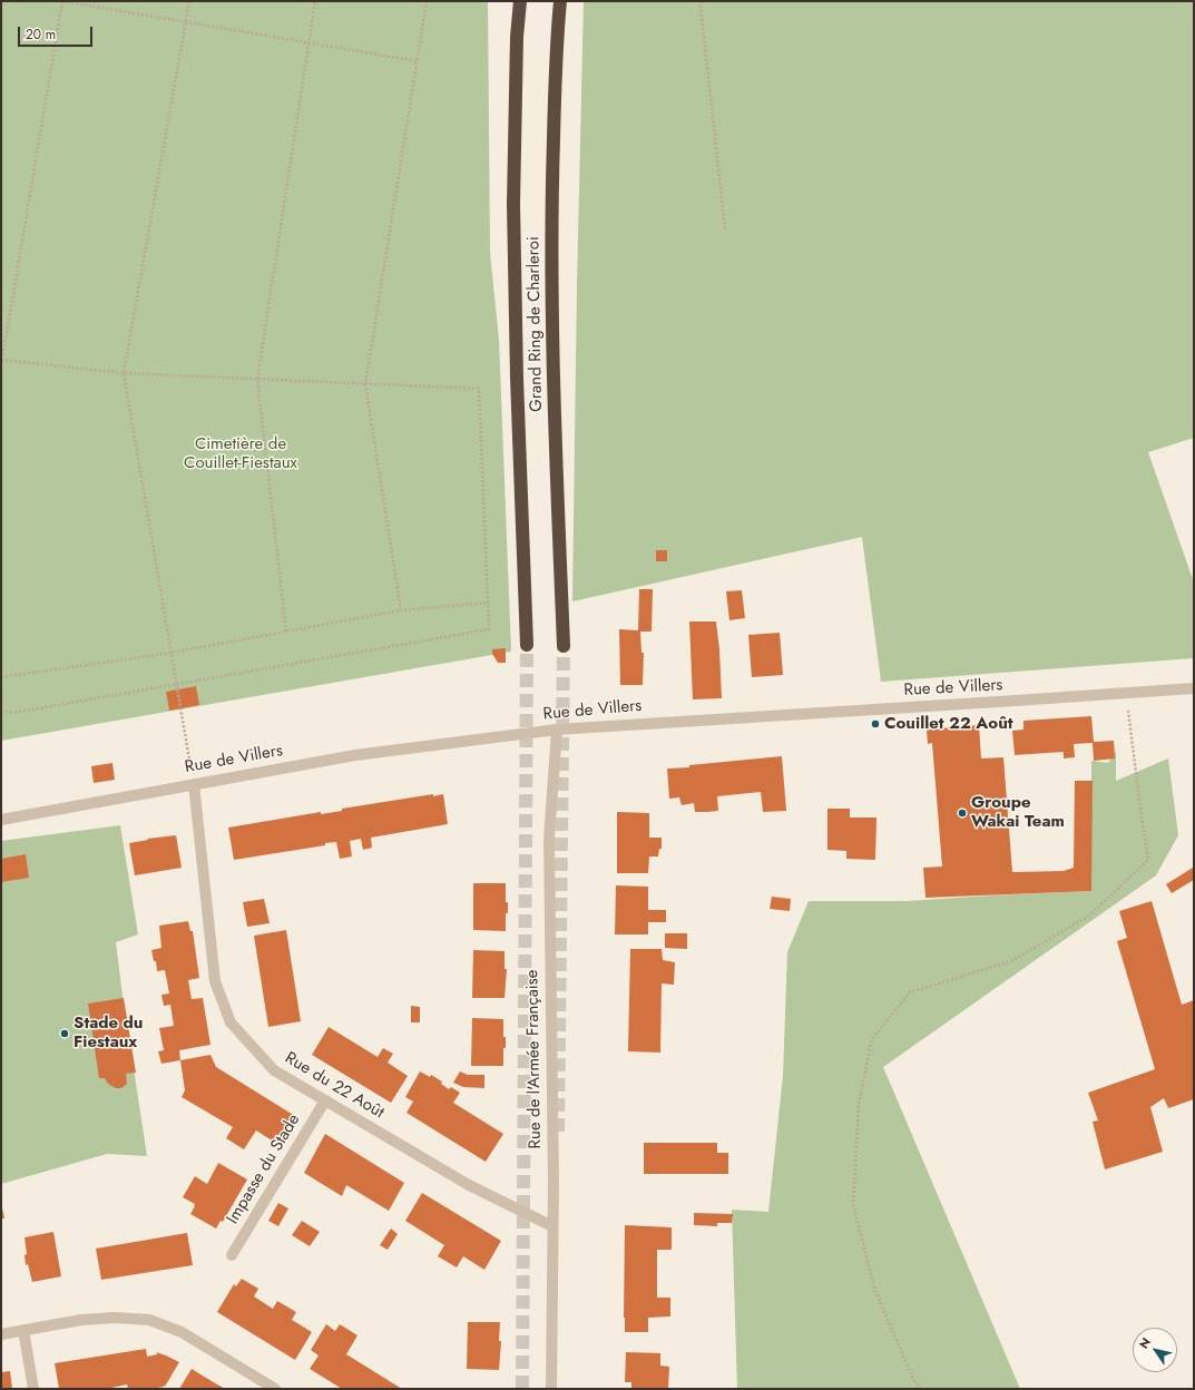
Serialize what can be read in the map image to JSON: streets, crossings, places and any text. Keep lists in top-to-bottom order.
{
  "streets": {
    "highway": ["Grand Ring de Charleroi"],
    "street": [
      "Rue de Villers",
      "Rue de l'Armée Française",
      "Rue du 22 Août",
      "Impasse du Stade"
    ]
  },
  "crossings": [
    ["Rue de Villers", "Rue de l'Armée Française"],
    ["Rue de Villers", "Rue du 22 Août"],
    ["Rue de l'Armée Française", "Rue du 22 Août"],
    ["Rue du 22 Août", "Impasse du Stade"]
  ],
  "parks": ["Cimetière de Couillet-Fiestaux"],
  "places": ["Couillet 22 Août", "Groupe Wakai Team", "Stade du Fiestaux"],
  "scale_bar": "20 m",
  "north": "top left"
}
